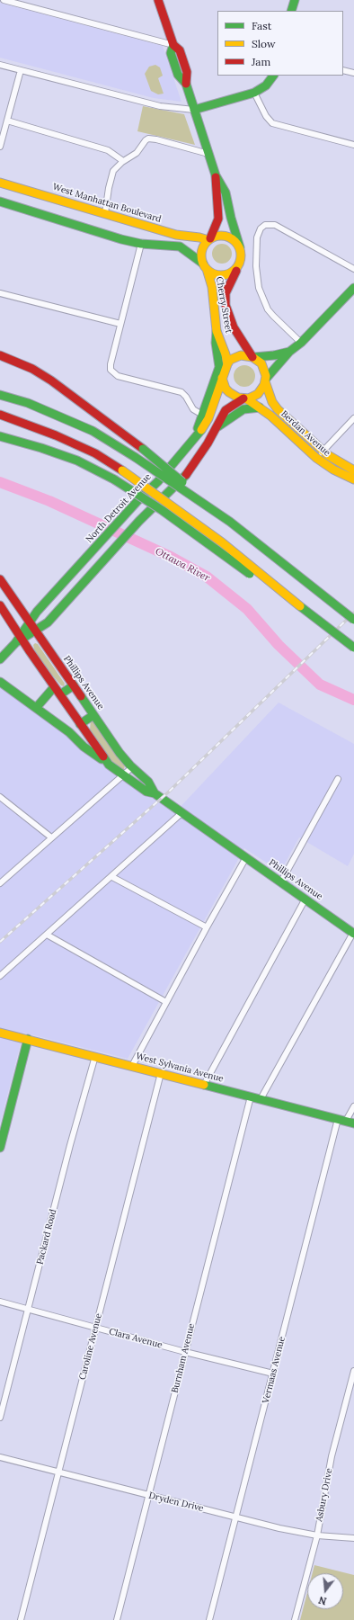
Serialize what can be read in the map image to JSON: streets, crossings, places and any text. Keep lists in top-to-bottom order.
{
  "streets": {
    "main road": [
      "West Manhattan Boulevard",
      "Cherry Street",
      "Berdan Avenue",
      "North Detroit Avenue",
      "Phillips Avenue",
      "West Sylvania Avenue"
    ],
    "street": [
      "Packard Road",
      "Clara Avenue",
      "Caroline Avenue",
      "Burnham Avenue",
      "Vermaas Avenue",
      "Asbury Drive",
      "Dryden Drive"
    ]
  },
  "crossings": [
    ["West Manhattan Boulevard", "Cherry Street"],
    ["Cherry Street", "Berdan Avenue"],
    ["Cherry Street", "North Detroit Avenue"],
    ["Berdan Avenue", "North Detroit Avenue"],
    ["North Detroit Avenue", "Phillips Avenue"],
    ["West Sylvania Avenue", "Packard Road"],
    ["West Sylvania Avenue", "Caroline Avenue"],
    ["West Sylvania Avenue", "Burnham Avenue"],
    ["West Sylvania Avenue", "Vermaas Avenue"],
    ["Packard Road", "Clara Avenue"],
    ["Clara Avenue", "Caroline Avenue"],
    ["Clara Avenue", "Burnham Avenue"],
    ["Clara Avenue", "Vermaas Avenue"],
    ["Caroline Avenue", "Dryden Drive"],
    ["Burnham Avenue", "Dryden Drive"],
    ["Vermaas Avenue", "Dryden Drive"],
    ["Asbury Drive", "Dryden Drive"]
  ],
  "water": ["Ottawa River"],
  "legend": ["Fast", "Slow", "Jam"],
  "north": "bottom"
}
